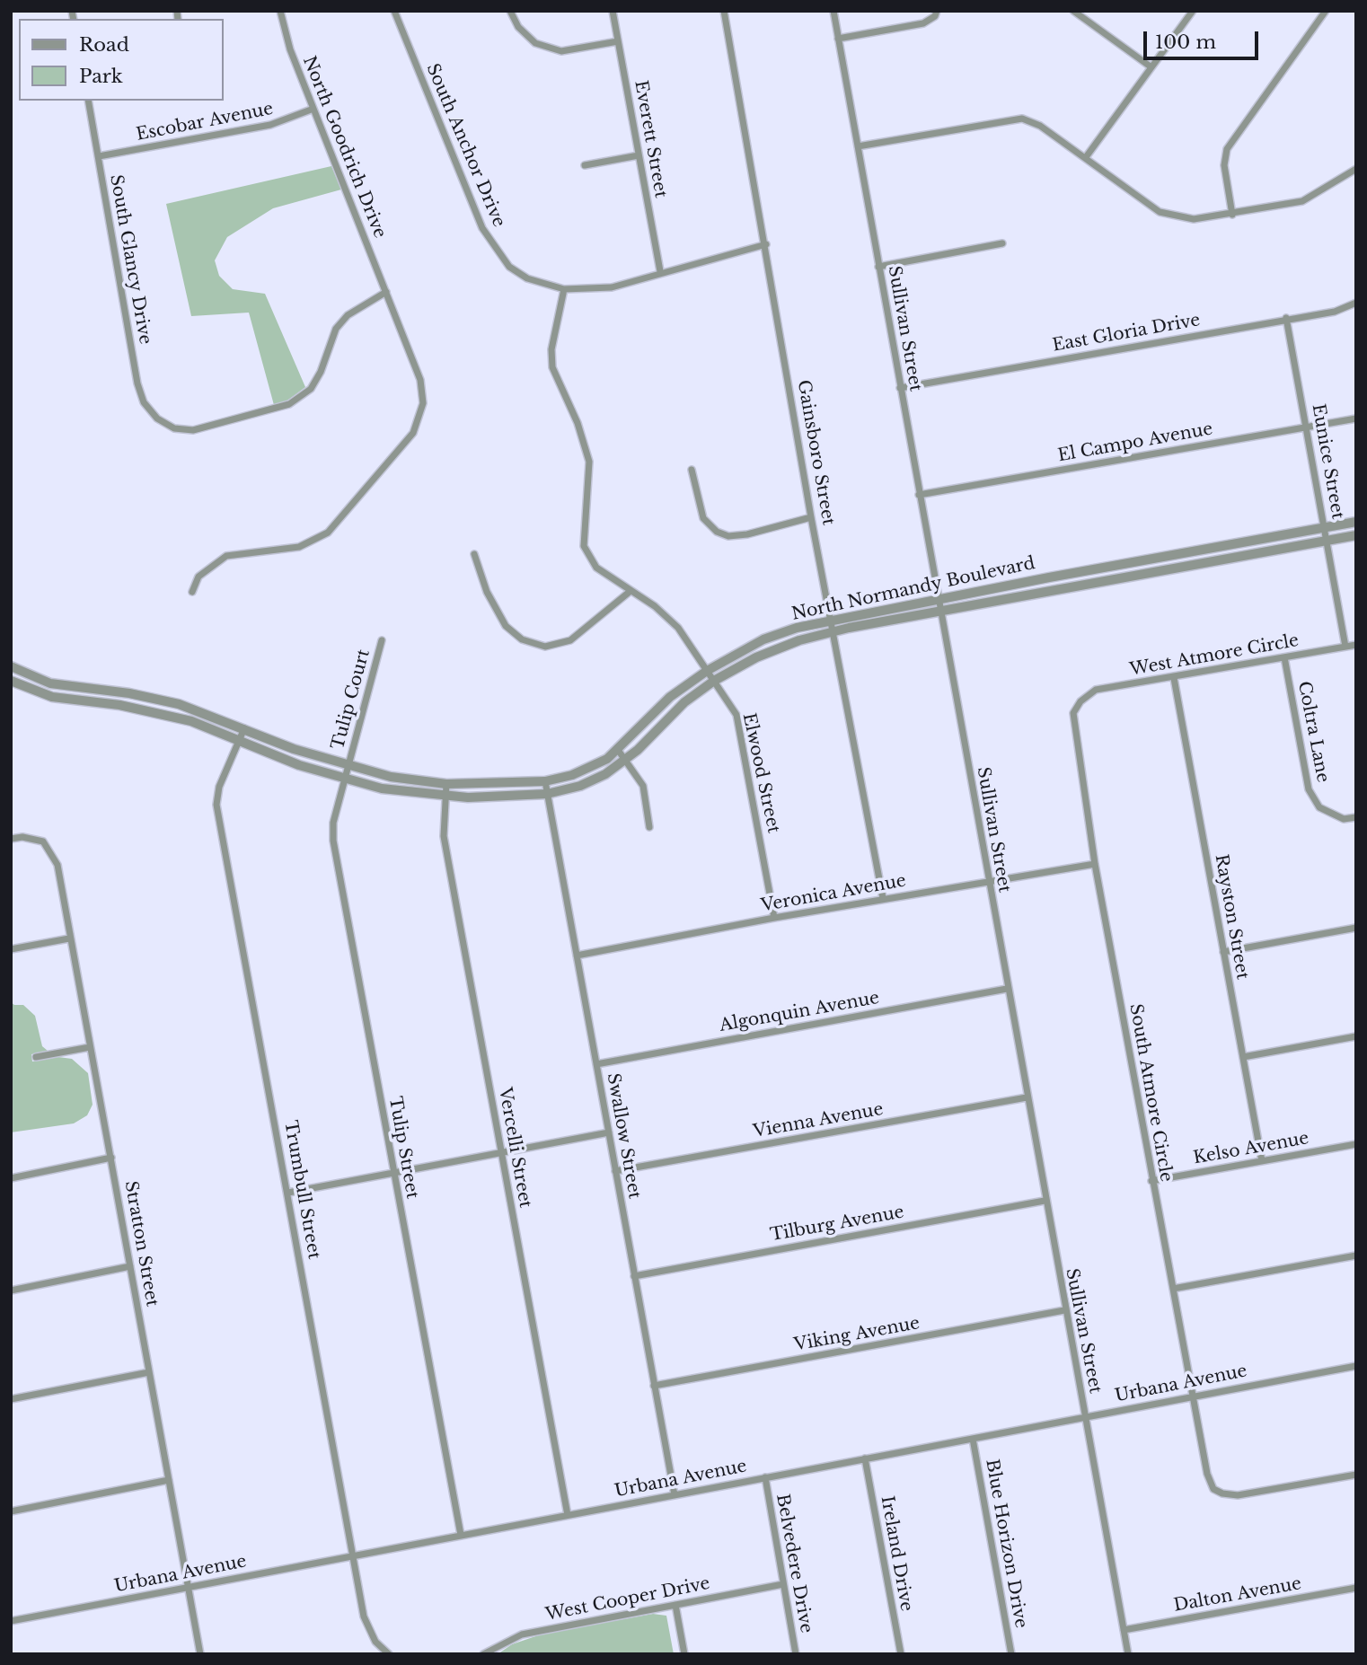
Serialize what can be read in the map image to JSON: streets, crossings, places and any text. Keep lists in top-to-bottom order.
{
  "streets": {
    "street": [
      "Escobar Avenue",
      "Everett Street",
      "South Anchor Drive",
      "North Goodrich Drive",
      "South Glancy Drive",
      "Sullivan Street",
      "East Gloria Drive",
      "El Campo Avenue",
      "Gainsboro Street",
      "Eunice Street",
      "North Normandy Boulevard",
      "West Atmore Circle",
      "Tulip Court",
      "Coltra Lane",
      "Elwood Street",
      "Veronica Avenue",
      "Rayston Street",
      "Algonquin Avenue",
      "South Atmore Circle",
      "Vienna Avenue",
      "Swallow Street",
      "Tulip Street",
      "Vercelli Street",
      "Kelso Avenue",
      "Trumbull Street",
      "Tilburg Avenue",
      "Stratton Street",
      "Viking Avenue",
      "Urbana Avenue",
      "Blue Horizon Drive",
      "Ireland Drive",
      "Belvedere Drive",
      "Dalton Avenue",
      "West Cooper Drive"
    ]
  },
  "crossings": [
    ["Escobar Avenue", "North Goodrich Drive"],
    ["Escobar Avenue", "South Glancy Drive"],
    ["Everett Street", "South Anchor Drive"],
    ["South Anchor Drive", "Gainsboro Street"],
    ["South Anchor Drive", "Elwood Street"],
    ["North Goodrich Drive", "South Glancy Drive"],
    ["Sullivan Street", "East Gloria Drive"],
    ["Sullivan Street", "El Campo Avenue"],
    ["Sullivan Street", "North Normandy Boulevard"],
    ["Sullivan Street", "Veronica Avenue"],
    ["Sullivan Street", "Algonquin Avenue"],
    ["Sullivan Street", "Vienna Avenue"],
    ["Sullivan Street", "Tilburg Avenue"],
    ["Sullivan Street", "Viking Avenue"],
    ["Sullivan Street", "Urbana Avenue"],
    ["Sullivan Street", "Dalton Avenue"],
    ["East Gloria Drive", "Eunice Street"],
    ["El Campo Avenue", "Eunice Street"],
    ["Gainsboro Street", "North Normandy Boulevard"],
    ["Gainsboro Street", "Veronica Avenue"],
    ["Eunice Street", "North Normandy Boulevard"],
    ["Eunice Street", "West Atmore Circle"],
    ["North Normandy Boulevard", "Tulip Court"],
    ["North Normandy Boulevard", "Elwood Street"],
    ["North Normandy Boulevard", "Swallow Street"],
    ["North Normandy Boulevard", "Tulip Street"],
    ["North Normandy Boulevard", "Vercelli Street"],
    ["North Normandy Boulevard", "Trumbull Street"],
    ["West Atmore Circle", "Coltra Lane"],
    ["West Atmore Circle", "Rayston Street"],
    ["West Atmore Circle", "South Atmore Circle"],
    ["Tulip Court", "Tulip Street"],
    ["Elwood Street", "Veronica Avenue"],
    ["Veronica Avenue", "South Atmore Circle"],
    ["Veronica Avenue", "Swallow Street"],
    ["Rayston Street", "Kelso Avenue"],
    ["Algonquin Avenue", "Swallow Street"],
    ["South Atmore Circle", "Kelso Avenue"],
    ["South Atmore Circle", "Urbana Avenue"],
    ["Vienna Avenue", "Swallow Street"],
    ["Swallow Street", "Tilburg Avenue"],
    ["Swallow Street", "Viking Avenue"],
    ["Swallow Street", "Urbana Avenue"],
    ["Tulip Street", "Urbana Avenue"],
    ["Vercelli Street", "Urbana Avenue"],
    ["Trumbull Street", "Urbana Avenue"],
    ["Stratton Street", "Urbana Avenue"],
    ["Urbana Avenue", "Blue Horizon Drive"],
    ["Urbana Avenue", "Ireland Drive"],
    ["Urbana Avenue", "Belvedere Drive"],
    ["Belvedere Drive", "West Cooper Drive"]
  ],
  "legend": ["Road", "Park"],
  "scale_bar": "100 m"
}
